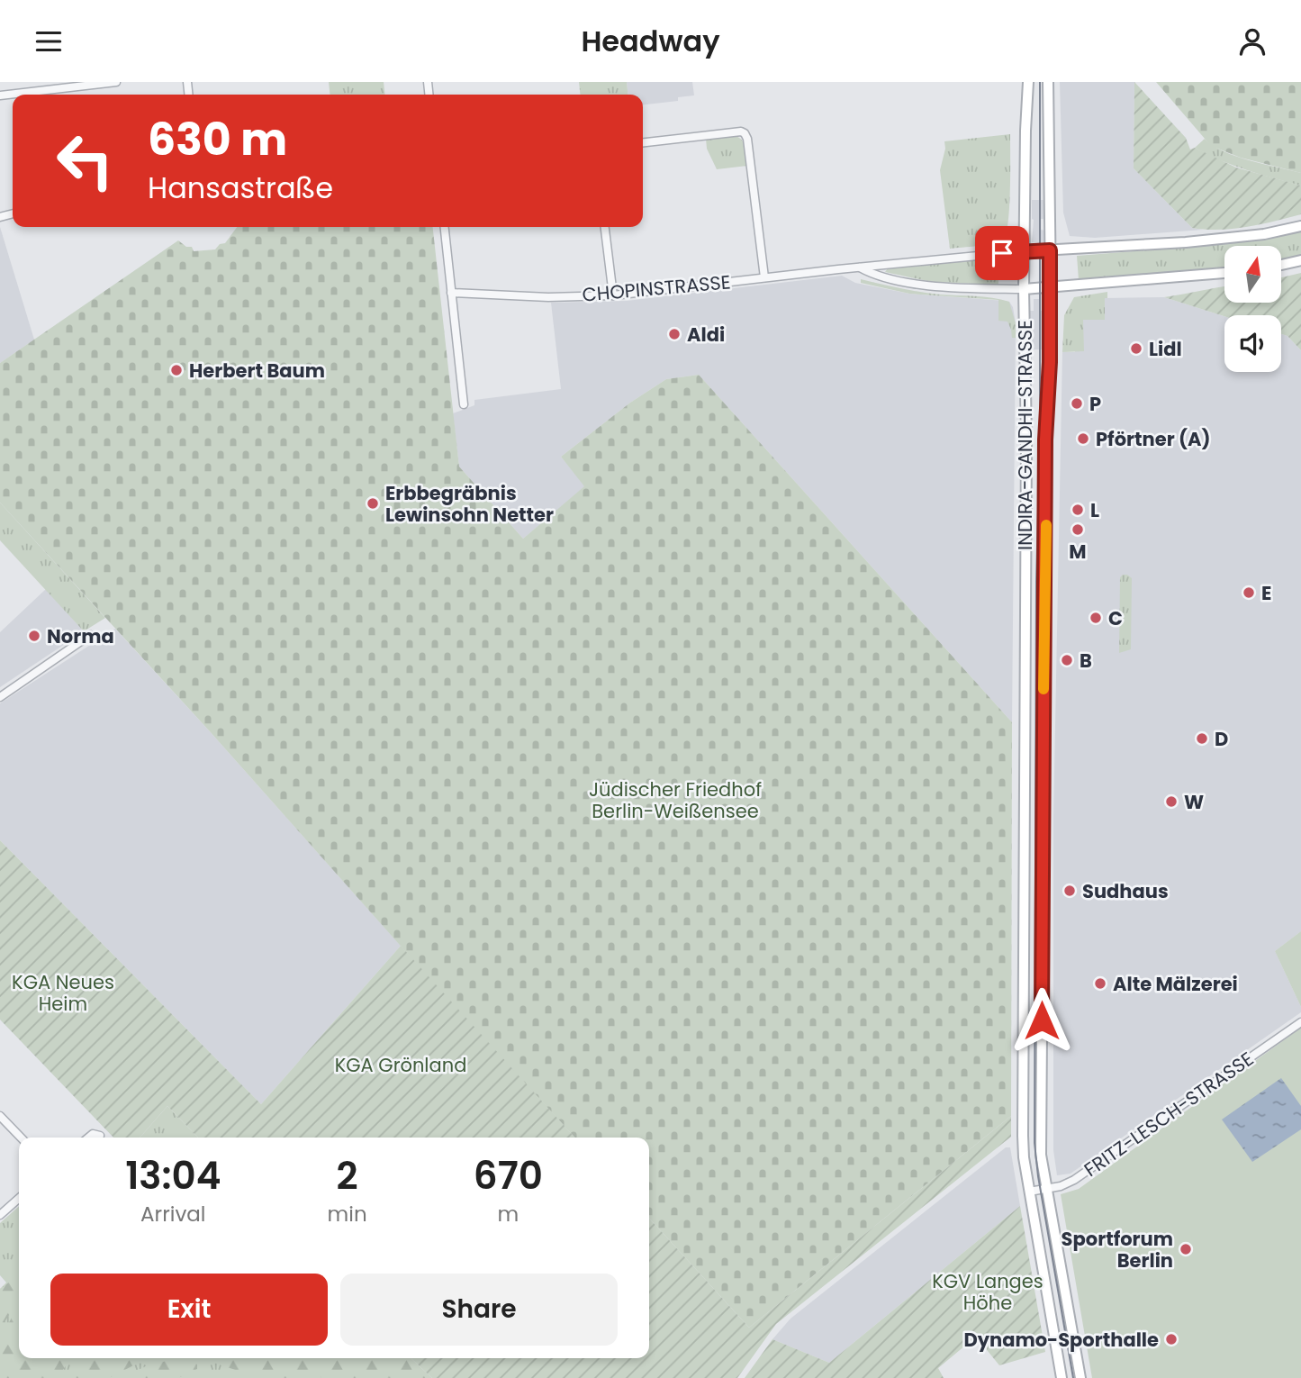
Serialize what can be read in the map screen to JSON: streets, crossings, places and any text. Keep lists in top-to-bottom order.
{
  "streets": {
    "main road": ["INDIRA-GANDHI-STRASSE"],
    "street": ["CHOPINSTRASSE", "FRITZ-LESCH-STRASSE"]
  },
  "crossings": [
    ["CHOPINSTRASSE", "INDIRA-GANDHI-STRASSE"],
    ["INDIRA-GANDHI-STRASSE", "FRITZ-LESCH-STRASSE"]
  ],
  "parks": [
    "Jüdischer Friedhof Berlin-Weißensee",
    "KGA Neues Heim",
    "KGA Grönland",
    "KGV Langes Höhe"
  ],
  "places": [
    "Aldi",
    "Lidl",
    "Herbert Baum",
    "P",
    "Pförtner (A)",
    "Erbbegräbnis Lewinsohn Netter",
    "L",
    "M",
    "E",
    "C",
    "Norma",
    "B",
    "D",
    "W",
    "Sudhaus",
    "Alte Mälzerei",
    "Sportforum Berlin",
    "Dynamo-Sporthalle"
  ],
  "north": "top",
  "page": {
    "header": "Headway",
    "turn": ["630 m", "Hansastraße"],
    "eta": [
      "13:04",
      "Arrival",
      "2",
      "min",
      "670",
      "m"
    ],
    "buttons": ["Exit", "Share"]
  }
}
